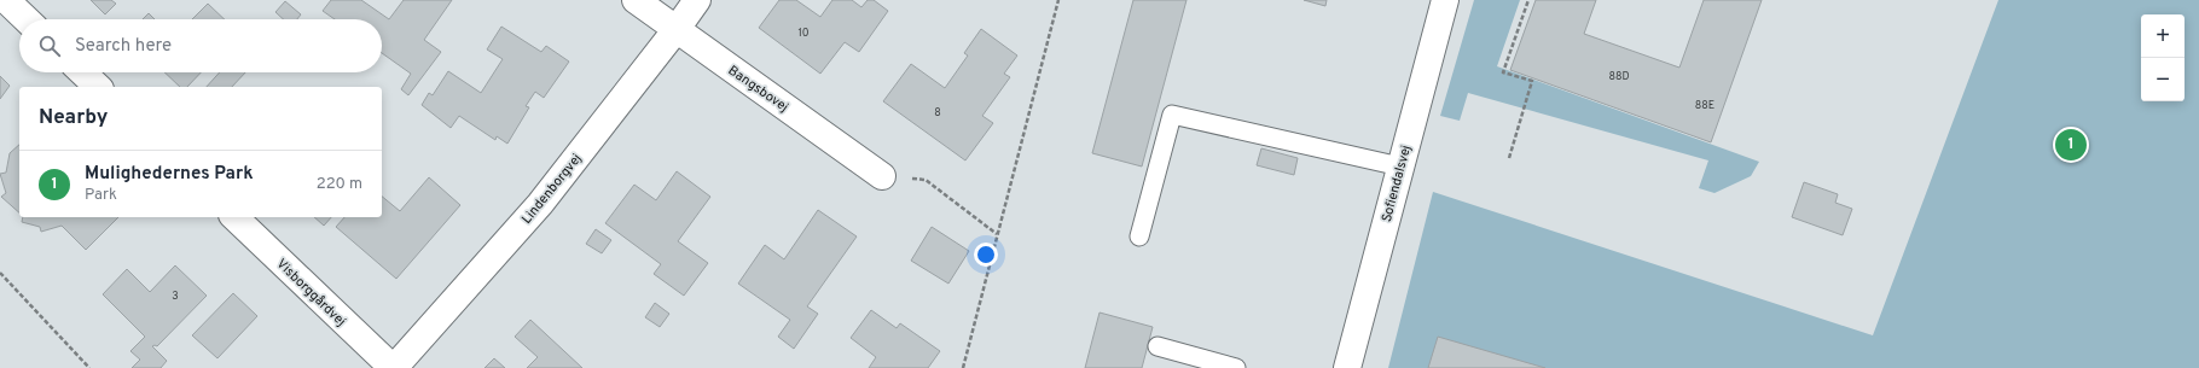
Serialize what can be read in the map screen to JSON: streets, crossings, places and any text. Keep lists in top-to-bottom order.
{
  "streets": {
    "street": [
      "Bangsbovej",
      "Sofiendalsvej",
      "Lindenborgvej",
      "Visborggårdvej"
    ]
  },
  "crossings": [
    ["Bangsbovej", "Lindenborgvej"],
    ["Lindenborgvej", "Visborggårdvej"]
  ],
  "house_numbers": [
    "10",
    "88D",
    "88E",
    "8",
    "3"
  ],
  "page": {
    "map_buttons": ["+", "−"],
    "search": "Search here",
    "heading": "Nearby",
    "pins": "1",
    "list": [
      {
        "mark": "1",
        "name": "Mulighedernes Park",
        "note": "Park",
        "value": "220 m"
      }
    ]
  }
}
